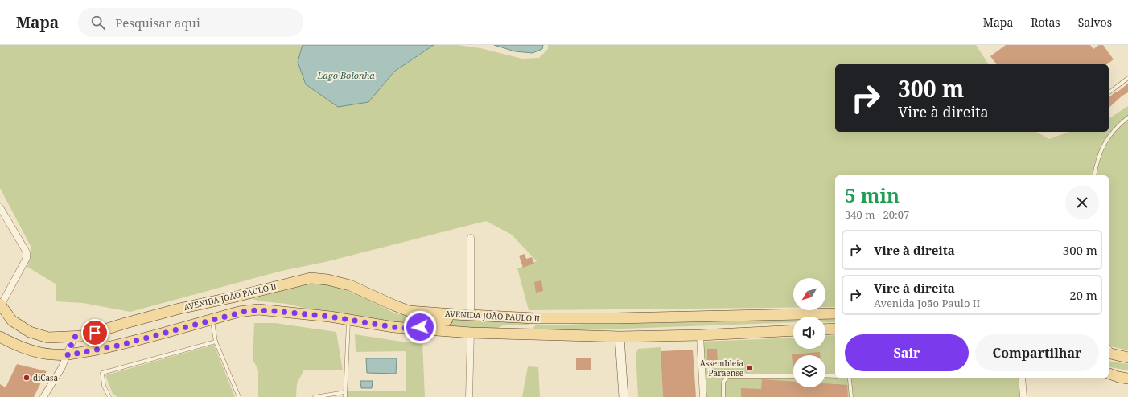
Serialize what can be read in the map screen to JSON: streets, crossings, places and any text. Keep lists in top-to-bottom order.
{
  "streets": {
    "main road": ["AVENIDA JOÃO PAULO II"]
  },
  "water": ["Lago Bolonha"],
  "places": ["Assembleia Paraense", "diCasa"],
  "north": "bottom left",
  "page": {
    "header": "Mapa",
    "search": "Pesquisar aqui",
    "nav": ["Mapa", "Rotas", "Salvos"],
    "turn": ["300 m", "Vire à direita"],
    "heading": ["5 min", "340 m · 20:07"],
    "list": [
      {
        "name": "Vire à direita",
        "value": "300 m"
      },
      {
        "name": "Vire à direita",
        "note": "Avenida João Paulo II",
        "value": "20 m"
      }
    ],
    "buttons": ["Sair", "Compartilhar"]
  }
}
